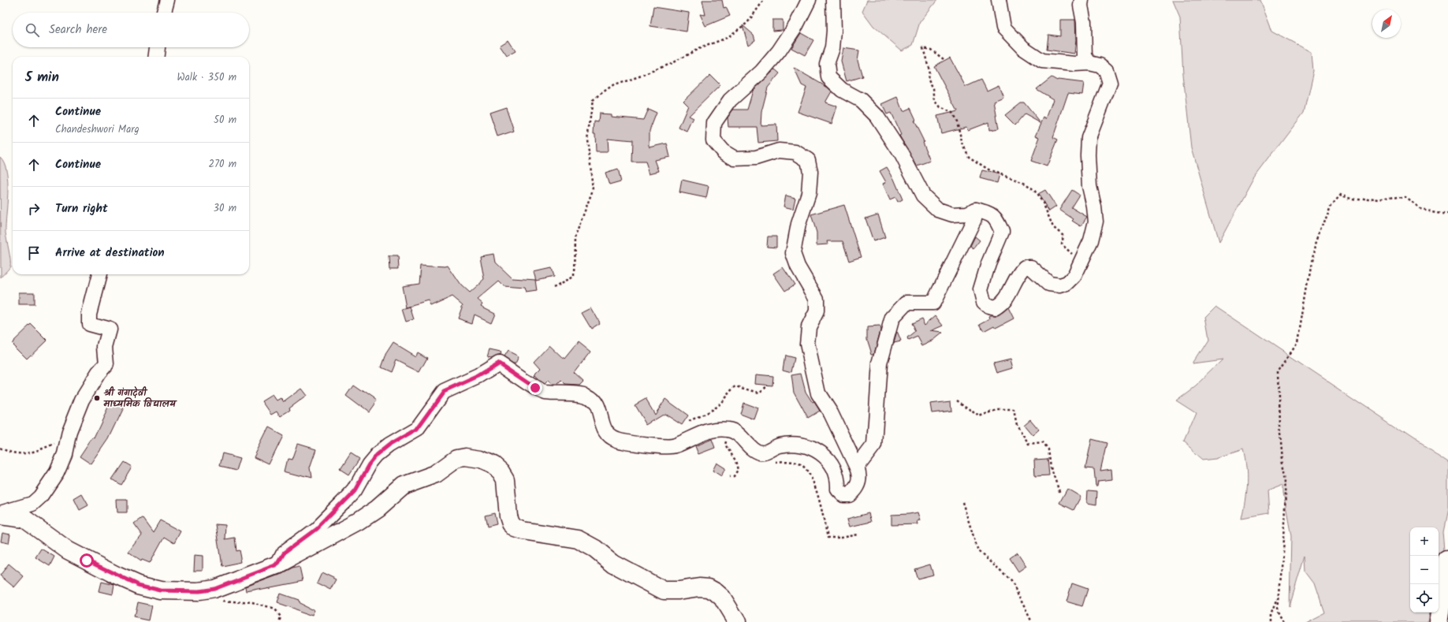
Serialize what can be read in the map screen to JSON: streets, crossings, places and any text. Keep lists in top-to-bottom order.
{
  "places": ["श्री गंगादेवी माध्यमिक विद्यालय"],
  "north": "top right",
  "page": {
    "search": "Search here",
    "heading": ["5 min", "Walk · 350 m"],
    "list": [
      ["Continue", "Chandeshwori Marg", "50 m"],
      ["Continue", "270 m"],
      ["Turn right", "30 m"],
      "Arrive at destination"
    ],
    "map_buttons": ["+", "−"]
  }
}
